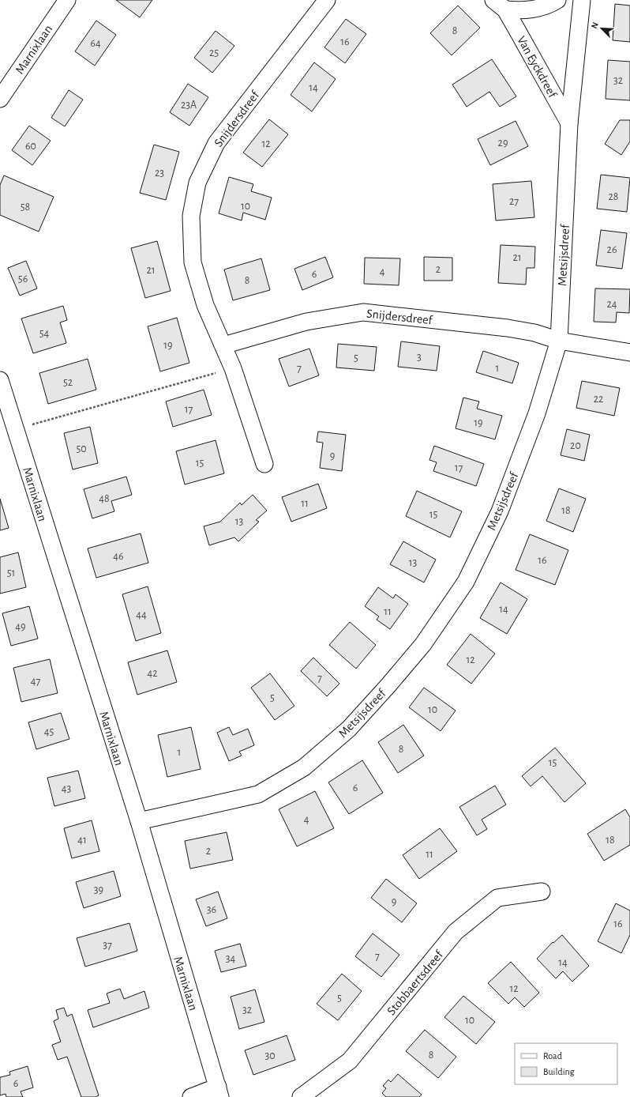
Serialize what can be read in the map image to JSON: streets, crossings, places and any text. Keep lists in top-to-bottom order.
{
  "streets": {
    "street": [
      "Marnixlaan",
      "Van Eyckdreef",
      "Snijdersdreef",
      "Metsijsdreef",
      "Stobbaertsdreef"
    ]
  },
  "crossings": [
    ["Marnixlaan", "Metsijsdreef"],
    ["Van Eyckdreef", "Metsijsdreef"],
    ["Snijdersdreef", "Metsijsdreef"]
  ],
  "house_numbers": [
    "8",
    "16",
    "64",
    "25",
    "32",
    "14",
    "23A",
    "29",
    "12",
    "60",
    "23",
    "28",
    "27",
    "10",
    "58",
    "26",
    "21",
    "2",
    "21",
    "4",
    "6",
    "56",
    "8",
    "24",
    "54",
    "19",
    "3",
    "5",
    "7",
    "1",
    "52",
    "22",
    "17",
    "19",
    "20",
    "50",
    "9",
    "15",
    "17",
    "48",
    "11",
    "18",
    "15",
    "13",
    "46",
    "16",
    "13",
    "51",
    "14",
    "11",
    "44",
    "49",
    "12",
    "42",
    "7",
    "47",
    "5",
    "10",
    "45",
    "8",
    "1",
    "15",
    "6",
    "43",
    "4",
    "41",
    "18",
    "2",
    "11",
    "39",
    "9",
    "36",
    "16",
    "37",
    "7",
    "34",
    "14",
    "12",
    "5",
    "32",
    "10",
    "8",
    "30",
    "6"
  ],
  "legend": ["Road", "Building"],
  "north": "top left"
}
